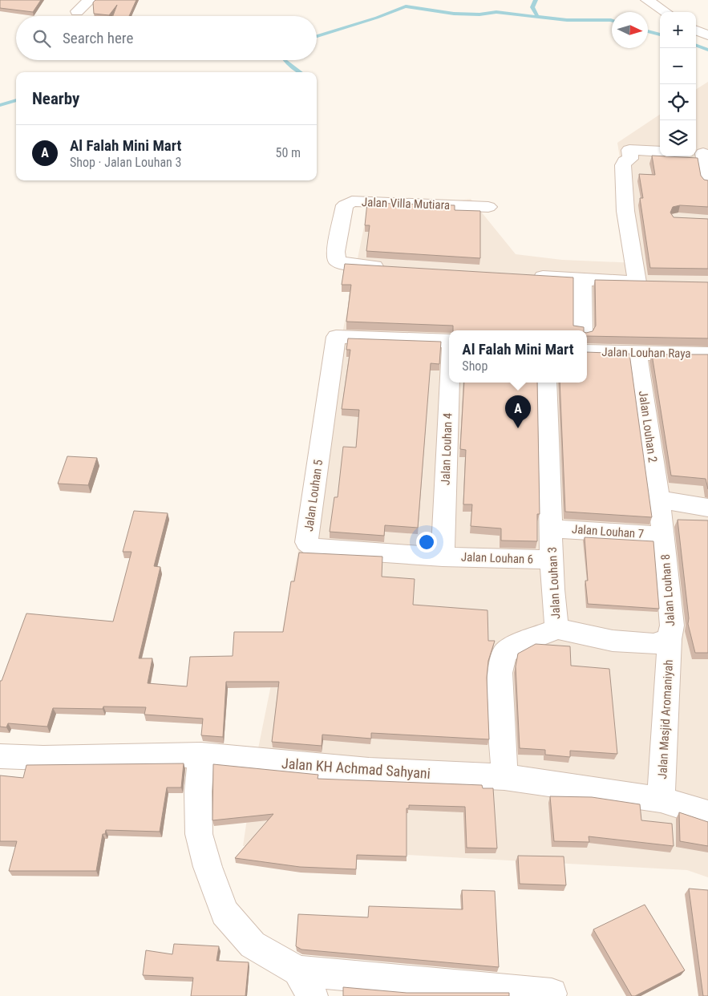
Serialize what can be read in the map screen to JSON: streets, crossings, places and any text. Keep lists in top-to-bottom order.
{
  "streets": {
    "street": [
      "Jalan Villa Mutiara",
      "Jalan Louhan Raya",
      "Jalan Louhan 2",
      "Jalan Louhan 4",
      "Jalan Louhan 5",
      "Jalan Louhan 7",
      "Jalan Louhan 6",
      "Jalan Louhan 3",
      "Jalan Louhan 8",
      "Jalan Masjid Aromaniyah",
      "Jalan KH Achmad Sahyani"
    ]
  },
  "crossings": [
    ["Jalan Louhan Raya", "Jalan Louhan 2"],
    ["Jalan Louhan 2", "Jalan Louhan 8"],
    ["Jalan Louhan 4", "Jalan Louhan 5"],
    ["Jalan Louhan 4", "Jalan Louhan 6"],
    ["Jalan Louhan 5", "Jalan Louhan 6"],
    ["Jalan Louhan 7", "Jalan Louhan 3"],
    ["Jalan Louhan 7", "Jalan Louhan 8"],
    ["Jalan Louhan 6", "Jalan Louhan 3"],
    ["Jalan Louhan 3", "Jalan Louhan 8"],
    ["Jalan Louhan 3", "Jalan KH Achmad Sahyani"],
    ["Jalan Louhan 8", "Jalan Masjid Aromaniyah"],
    ["Jalan Masjid Aromaniyah", "Jalan KH Achmad Sahyani"]
  ],
  "north": "right",
  "page": {
    "map_buttons": ["+", "−"],
    "search": "Search here",
    "heading": "Nearby",
    "list": [
      {
        "mark": "A",
        "name": "Al Falah Mini Mart",
        "note": "Shop · Jalan Louhan 3",
        "value": "50 m"
      }
    ],
    "popup": ["Al Falah Mini Mart", "Shop"],
    "pins": "A"
  }
}
